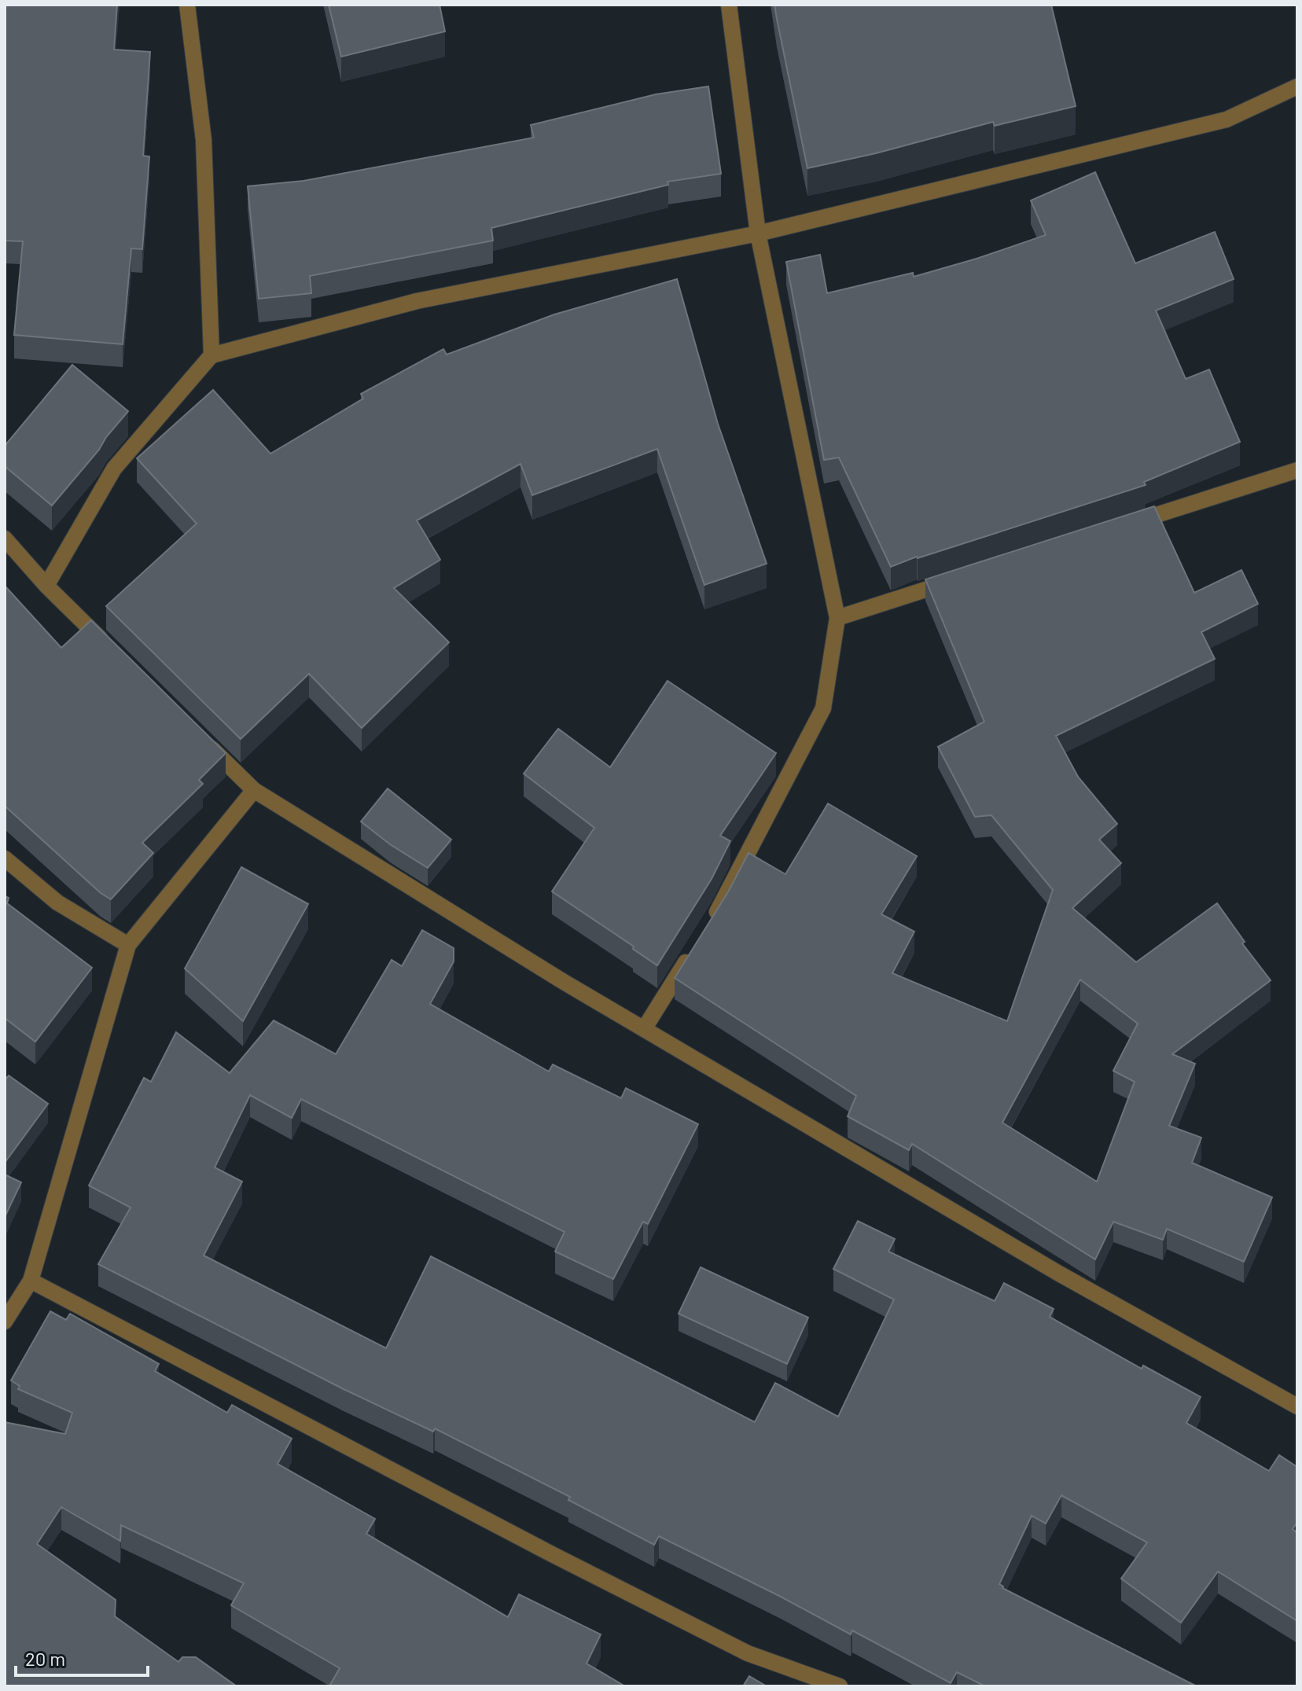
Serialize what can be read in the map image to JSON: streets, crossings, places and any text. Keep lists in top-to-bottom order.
{
  "scale_bar": "20 m"
}
